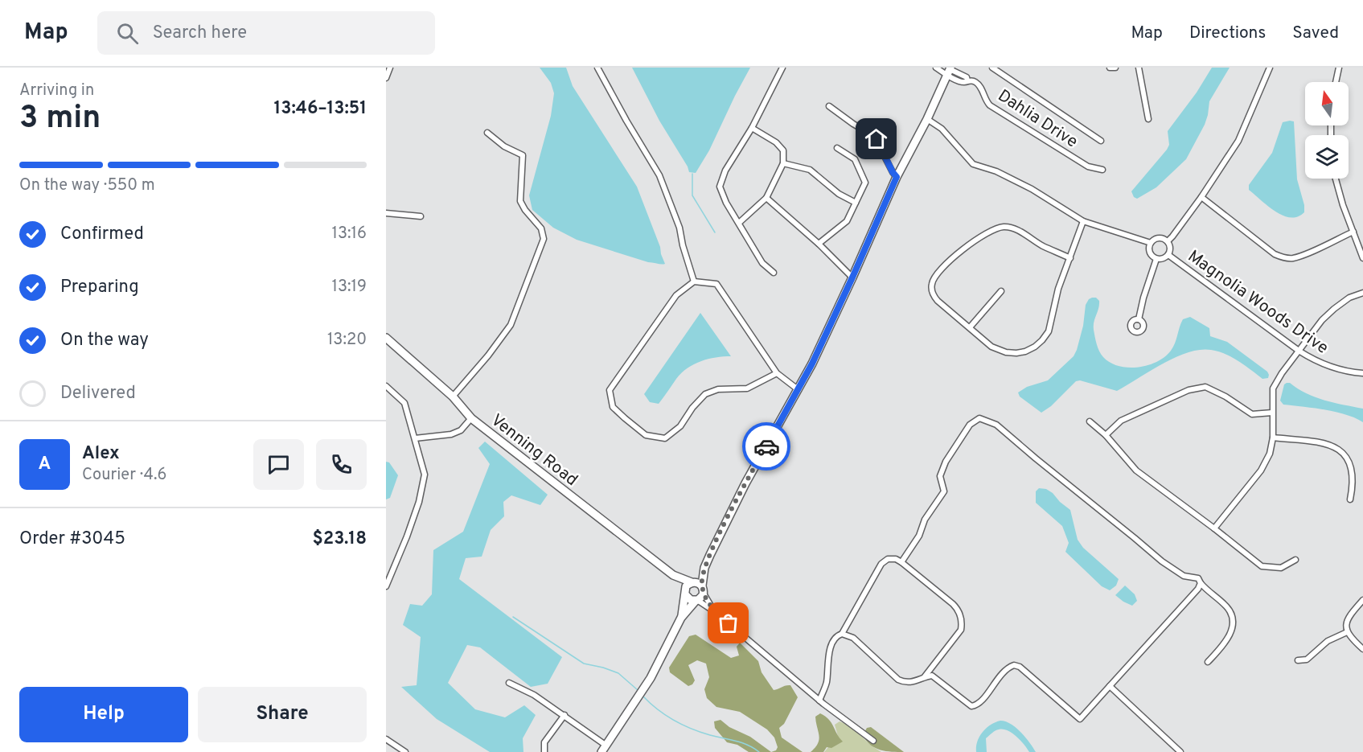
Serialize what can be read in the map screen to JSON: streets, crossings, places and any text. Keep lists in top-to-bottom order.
{
  "streets": {
    "main road": ["Venning Road"],
    "street": ["Dahlia Drive", "Magnolia Woods Drive"]
  },
  "north": "top",
  "page": {
    "header": "Map",
    "search": "Search here",
    "nav": ["Map", "Directions", "Saved"],
    "heading": ["3 min", "Arriving in", "13:46–13:51"],
    "panel": [
      "Alex",
      "Courier · 4.6",
      "Order #3045",
      "$23.18"
    ],
    "bar": "On the way · 550 m",
    "list": [
      ["Confirmed", "13:16"],
      ["Preparing", "13:19"],
      ["On the way", "13:20"],
      "Delivered"
    ],
    "round": "A",
    "buttons": ["Help", "Share"]
  }
}
